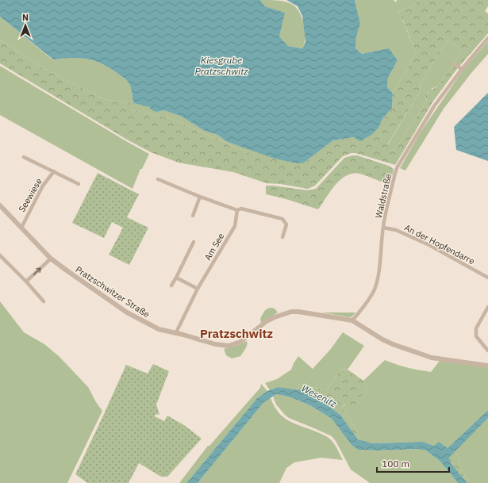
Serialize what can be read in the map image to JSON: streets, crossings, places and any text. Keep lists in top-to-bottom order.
{
  "streets": {
    "street": [
      "Seewiese",
      "Waldstraße",
      "An der Hopfendarre",
      "Am See",
      "Pratzschwitzer Straße"
    ]
  },
  "crossings": [
    ["Seewiese", "Pratzschwitzer Straße"],
    ["Waldstraße", "An der Hopfendarre"],
    ["Waldstraße", "Pratzschwitzer Straße"],
    ["Am See", "Pratzschwitzer Straße"]
  ],
  "districts": ["Pratzschwitz"],
  "water": ["Kiesgrube Pratzschwitz", "Wesenitz"],
  "scale_bar": "100 m",
  "north": "top"
}
